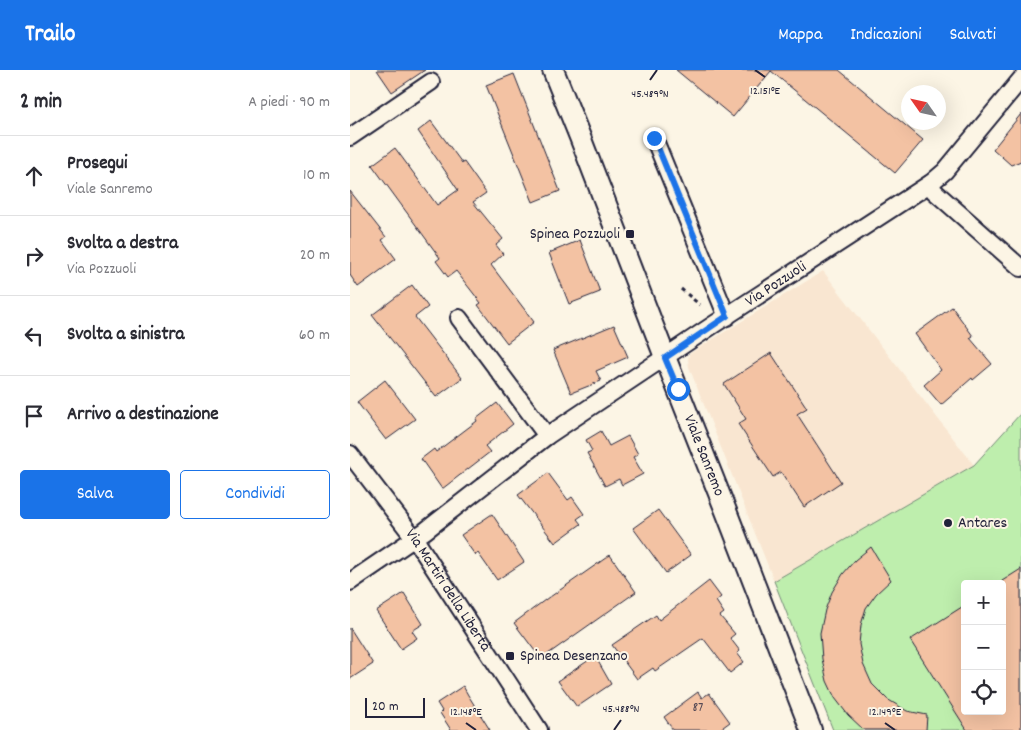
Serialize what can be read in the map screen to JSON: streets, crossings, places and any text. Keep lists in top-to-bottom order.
{
  "streets": {
    "street": ["Via Pozzuoli", "Viale Sanremo", "Via Martiri della Libertà"]
  },
  "crossings": [
    ["Via Pozzuoli", "Viale Sanremo"],
    ["Via Pozzuoli", "Via Martiri della Libertà"]
  ],
  "places": {
    "transit": ["Spinea Pozzuoli", "Spinea Desenzano"],
    "other": ["Antares"]
  },
  "house_numbers": ["87"],
  "scale_bar": "20 m",
  "north": "top left",
  "page": {
    "header": "Trailo",
    "nav": ["Mappa", "Indicazioni", "Salvati"],
    "heading": ["2 min", "A piedi · 90 m"],
    "list": [
      ["Prosegui", "Viale Sanremo", "10 m"],
      ["Svolta a destra", "Via Pozzuoli", "20 m"],
      ["Svolta a sinistra", "60 m"],
      "Arrivo a destinazione"
    ],
    "buttons": ["Salva", "Condividi"],
    "map_buttons": ["+", "−"],
    "scale": "20 m"
  },
  "coordinates": [
    "12.151°E",
    "45.489°N",
    "45.488°N",
    "12.148°E",
    "12.149°E"
  ]
}
